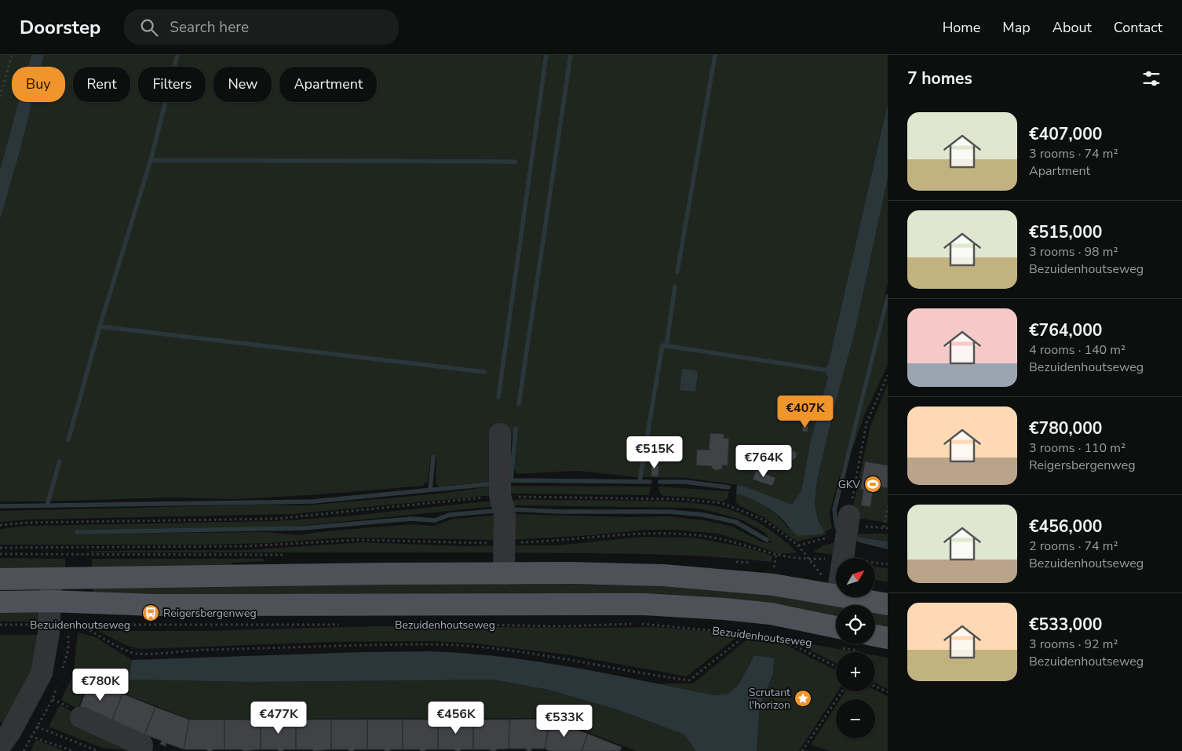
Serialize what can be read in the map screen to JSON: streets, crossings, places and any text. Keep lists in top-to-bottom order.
{
  "streets": {
    "main road": ["Bezuidenhoutseweg"]
  },
  "places": {
    "sports": ["GKV"],
    "bus stop": ["Reigersbergenweg"],
    "place": ["Scrutant l'horizon"]
  },
  "north": "top right",
  "page": {
    "header": "Doorstep",
    "search": "Search here",
    "nav": [
      "Home",
      "Map",
      "About",
      "Contact"
    ],
    "heading": "7 homes",
    "chip": [
      "Buy",
      "Rent",
      "Filters",
      "New",
      "Apartment"
    ],
    "list": [
      {
        "name": "€407,000",
        "note": "3 rooms · 74 m² · Apartment"
      },
      {
        "name": "€515,000",
        "note": "3 rooms · 98 m² · Bezuidenhoutseweg"
      },
      {
        "name": "€764,000",
        "note": "4 rooms · 140 m² · Bezuidenhoutseweg"
      },
      {
        "name": "€780,000",
        "note": "3 rooms · 110 m² · Reigersbergenweg"
      },
      {
        "name": "€456,000",
        "note": "2 rooms · 74 m² · Bezuidenhoutseweg"
      },
      {
        "name": "€533,000",
        "note": "3 rooms · 92 m² · Bezuidenhoutseweg"
      }
    ],
    "price": [
      "€407K",
      "€515K",
      "€764K",
      "€780K",
      "€477K",
      "€456K",
      "€533K"
    ],
    "map_buttons": ["+", "−"]
  }
}
